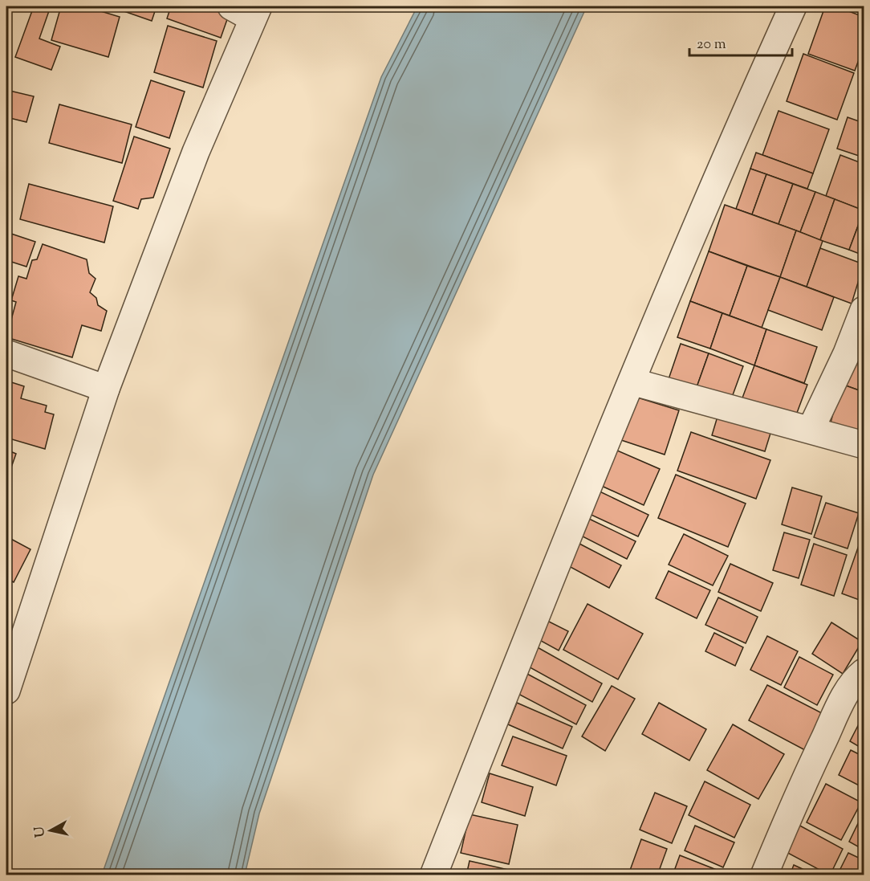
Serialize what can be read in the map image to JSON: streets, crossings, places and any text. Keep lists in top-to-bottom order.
{
  "scale_bar": "20 m",
  "north": "left"
}
